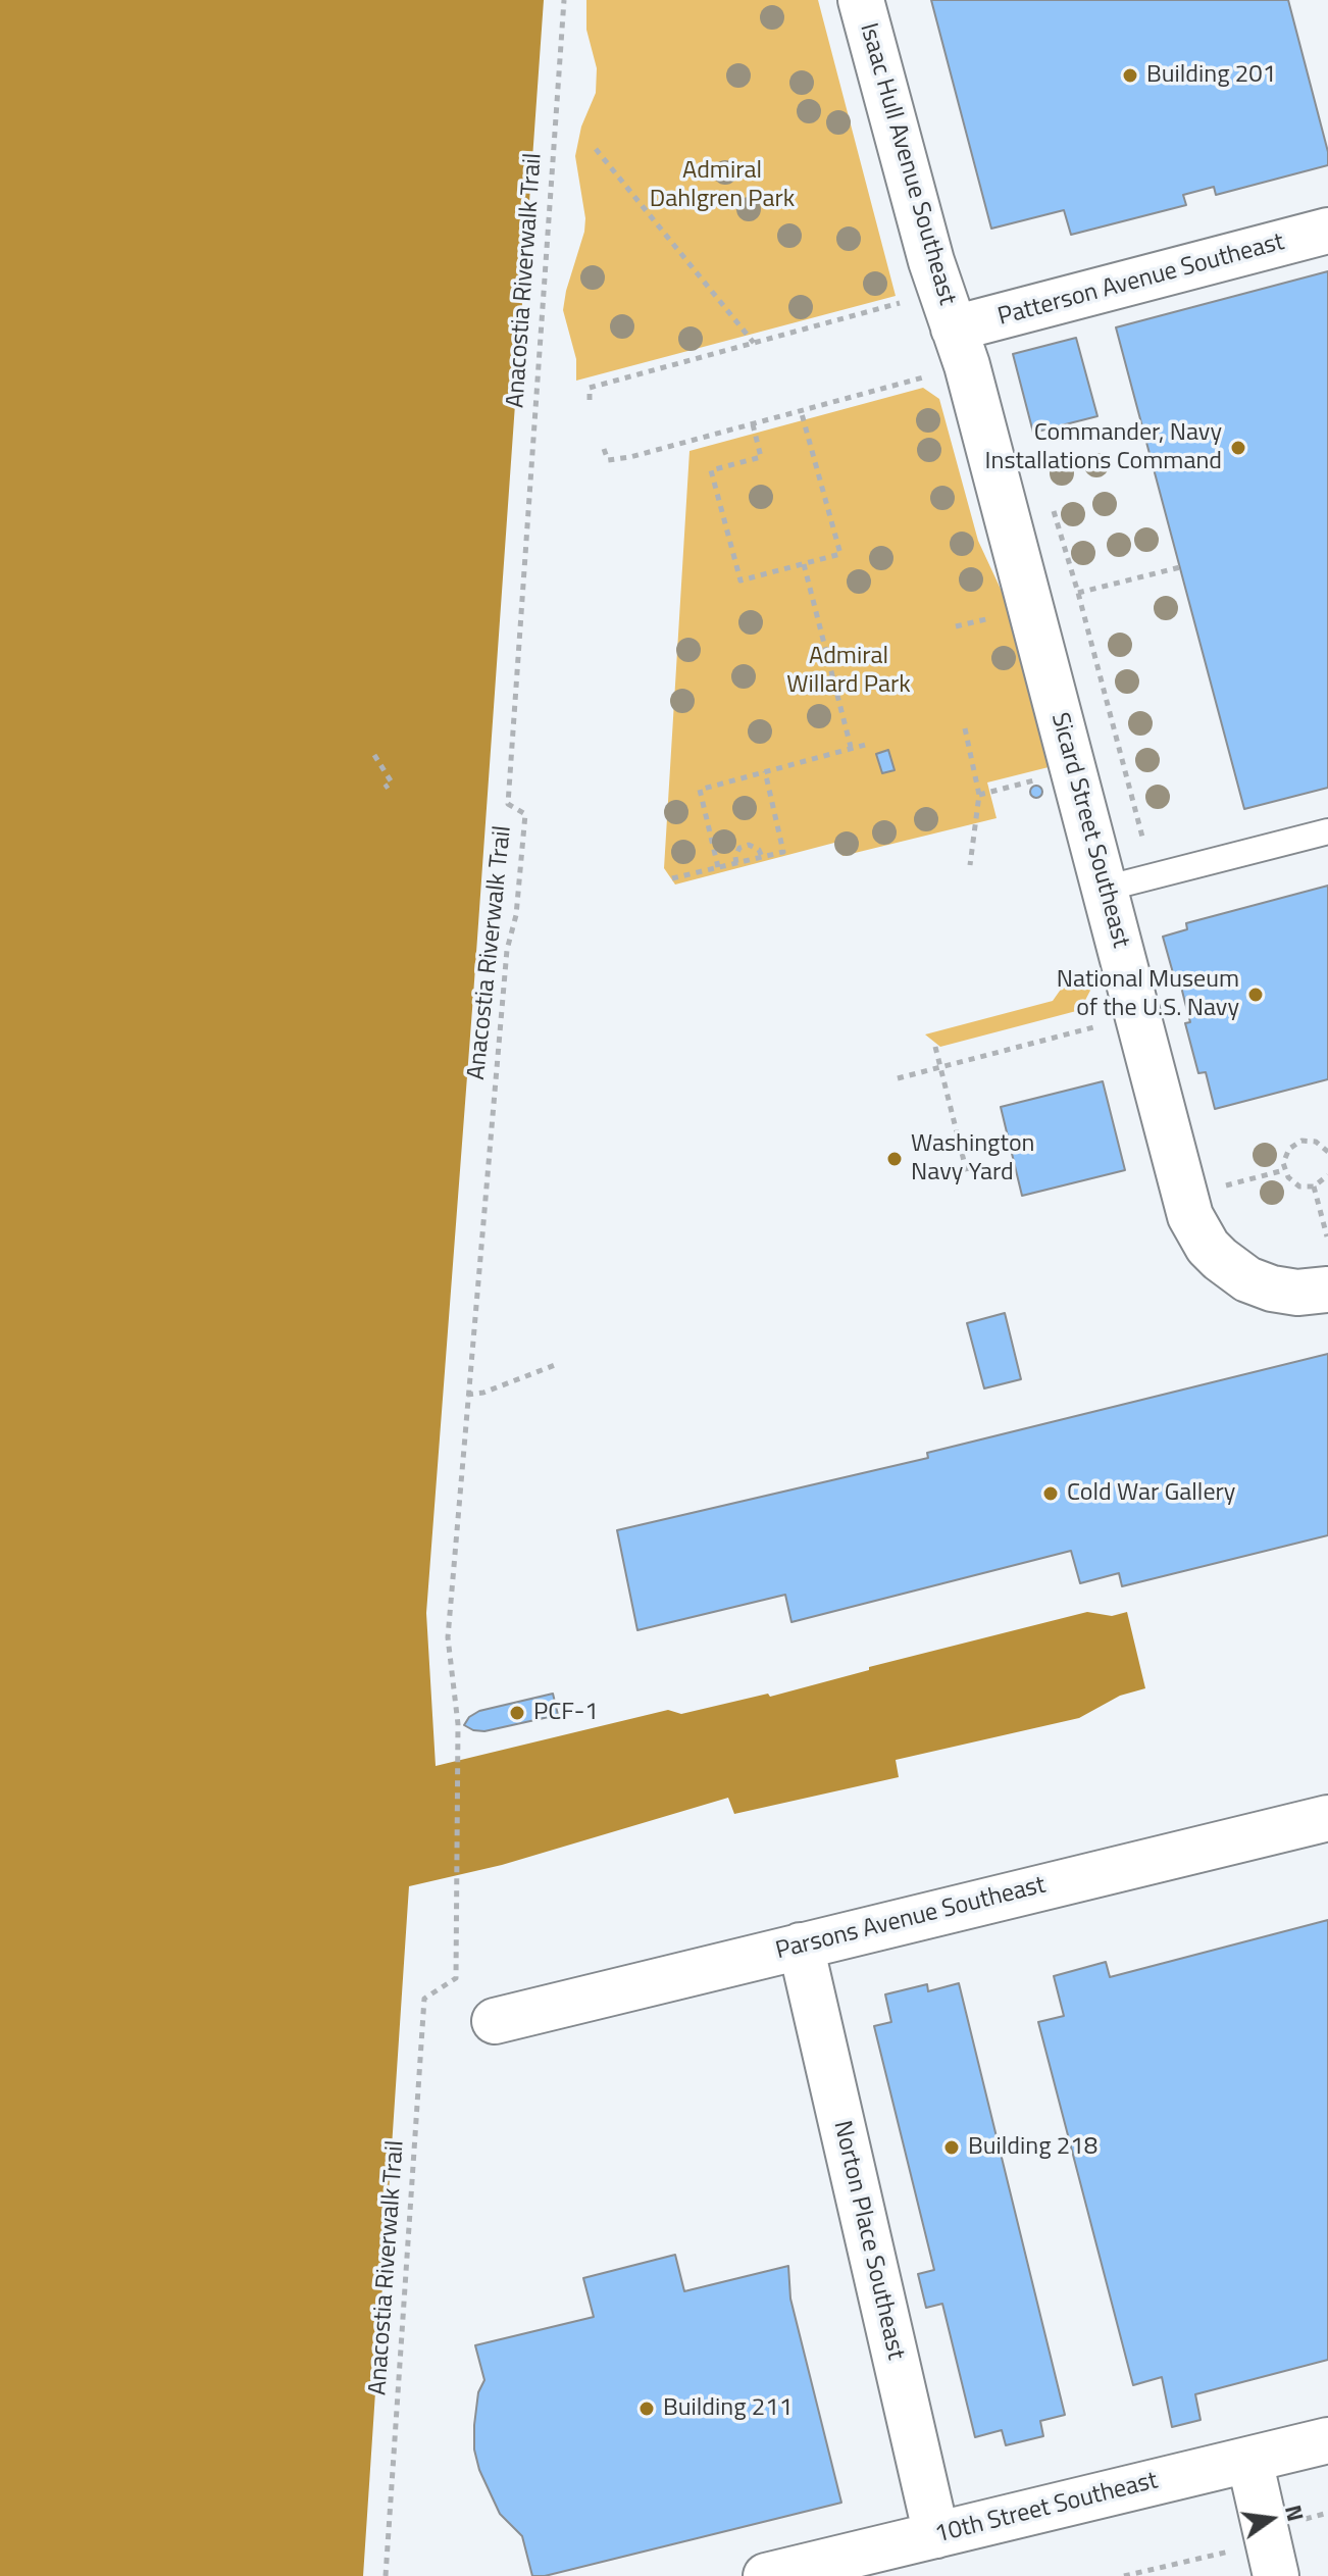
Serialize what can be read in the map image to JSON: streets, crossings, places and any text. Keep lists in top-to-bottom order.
{
  "streets": {
    "street": [
      "Isaac Hull Avenue Southeast",
      "Patterson Avenue Southeast",
      "Sicard Street Southeast",
      "Parsons Avenue Southeast",
      "Norton Place Southeast",
      "10th Street Southeast"
    ],
    "path": ["Anacostia Riverwalk Trail"]
  },
  "crossings": [
    ["Isaac Hull Avenue Southeast", "Patterson Avenue Southeast"],
    ["Isaac Hull Avenue Southeast", "Sicard Street Southeast"],
    ["Patterson Avenue Southeast", "Sicard Street Southeast"],
    ["Parsons Avenue Southeast", "Norton Place Southeast"],
    ["Norton Place Southeast", "10th Street Southeast"]
  ],
  "parks": ["Admiral Dahlgren Park", "Admiral Willard Park"],
  "places": [
    "Building 201",
    "Commander, Navy Installations Command",
    "National Museum of the U.S. Navy",
    "Washington Navy Yard",
    "Cold War Gallery",
    "PCF-1",
    "Building 218",
    "Building 211"
  ],
  "north": "right"
}
